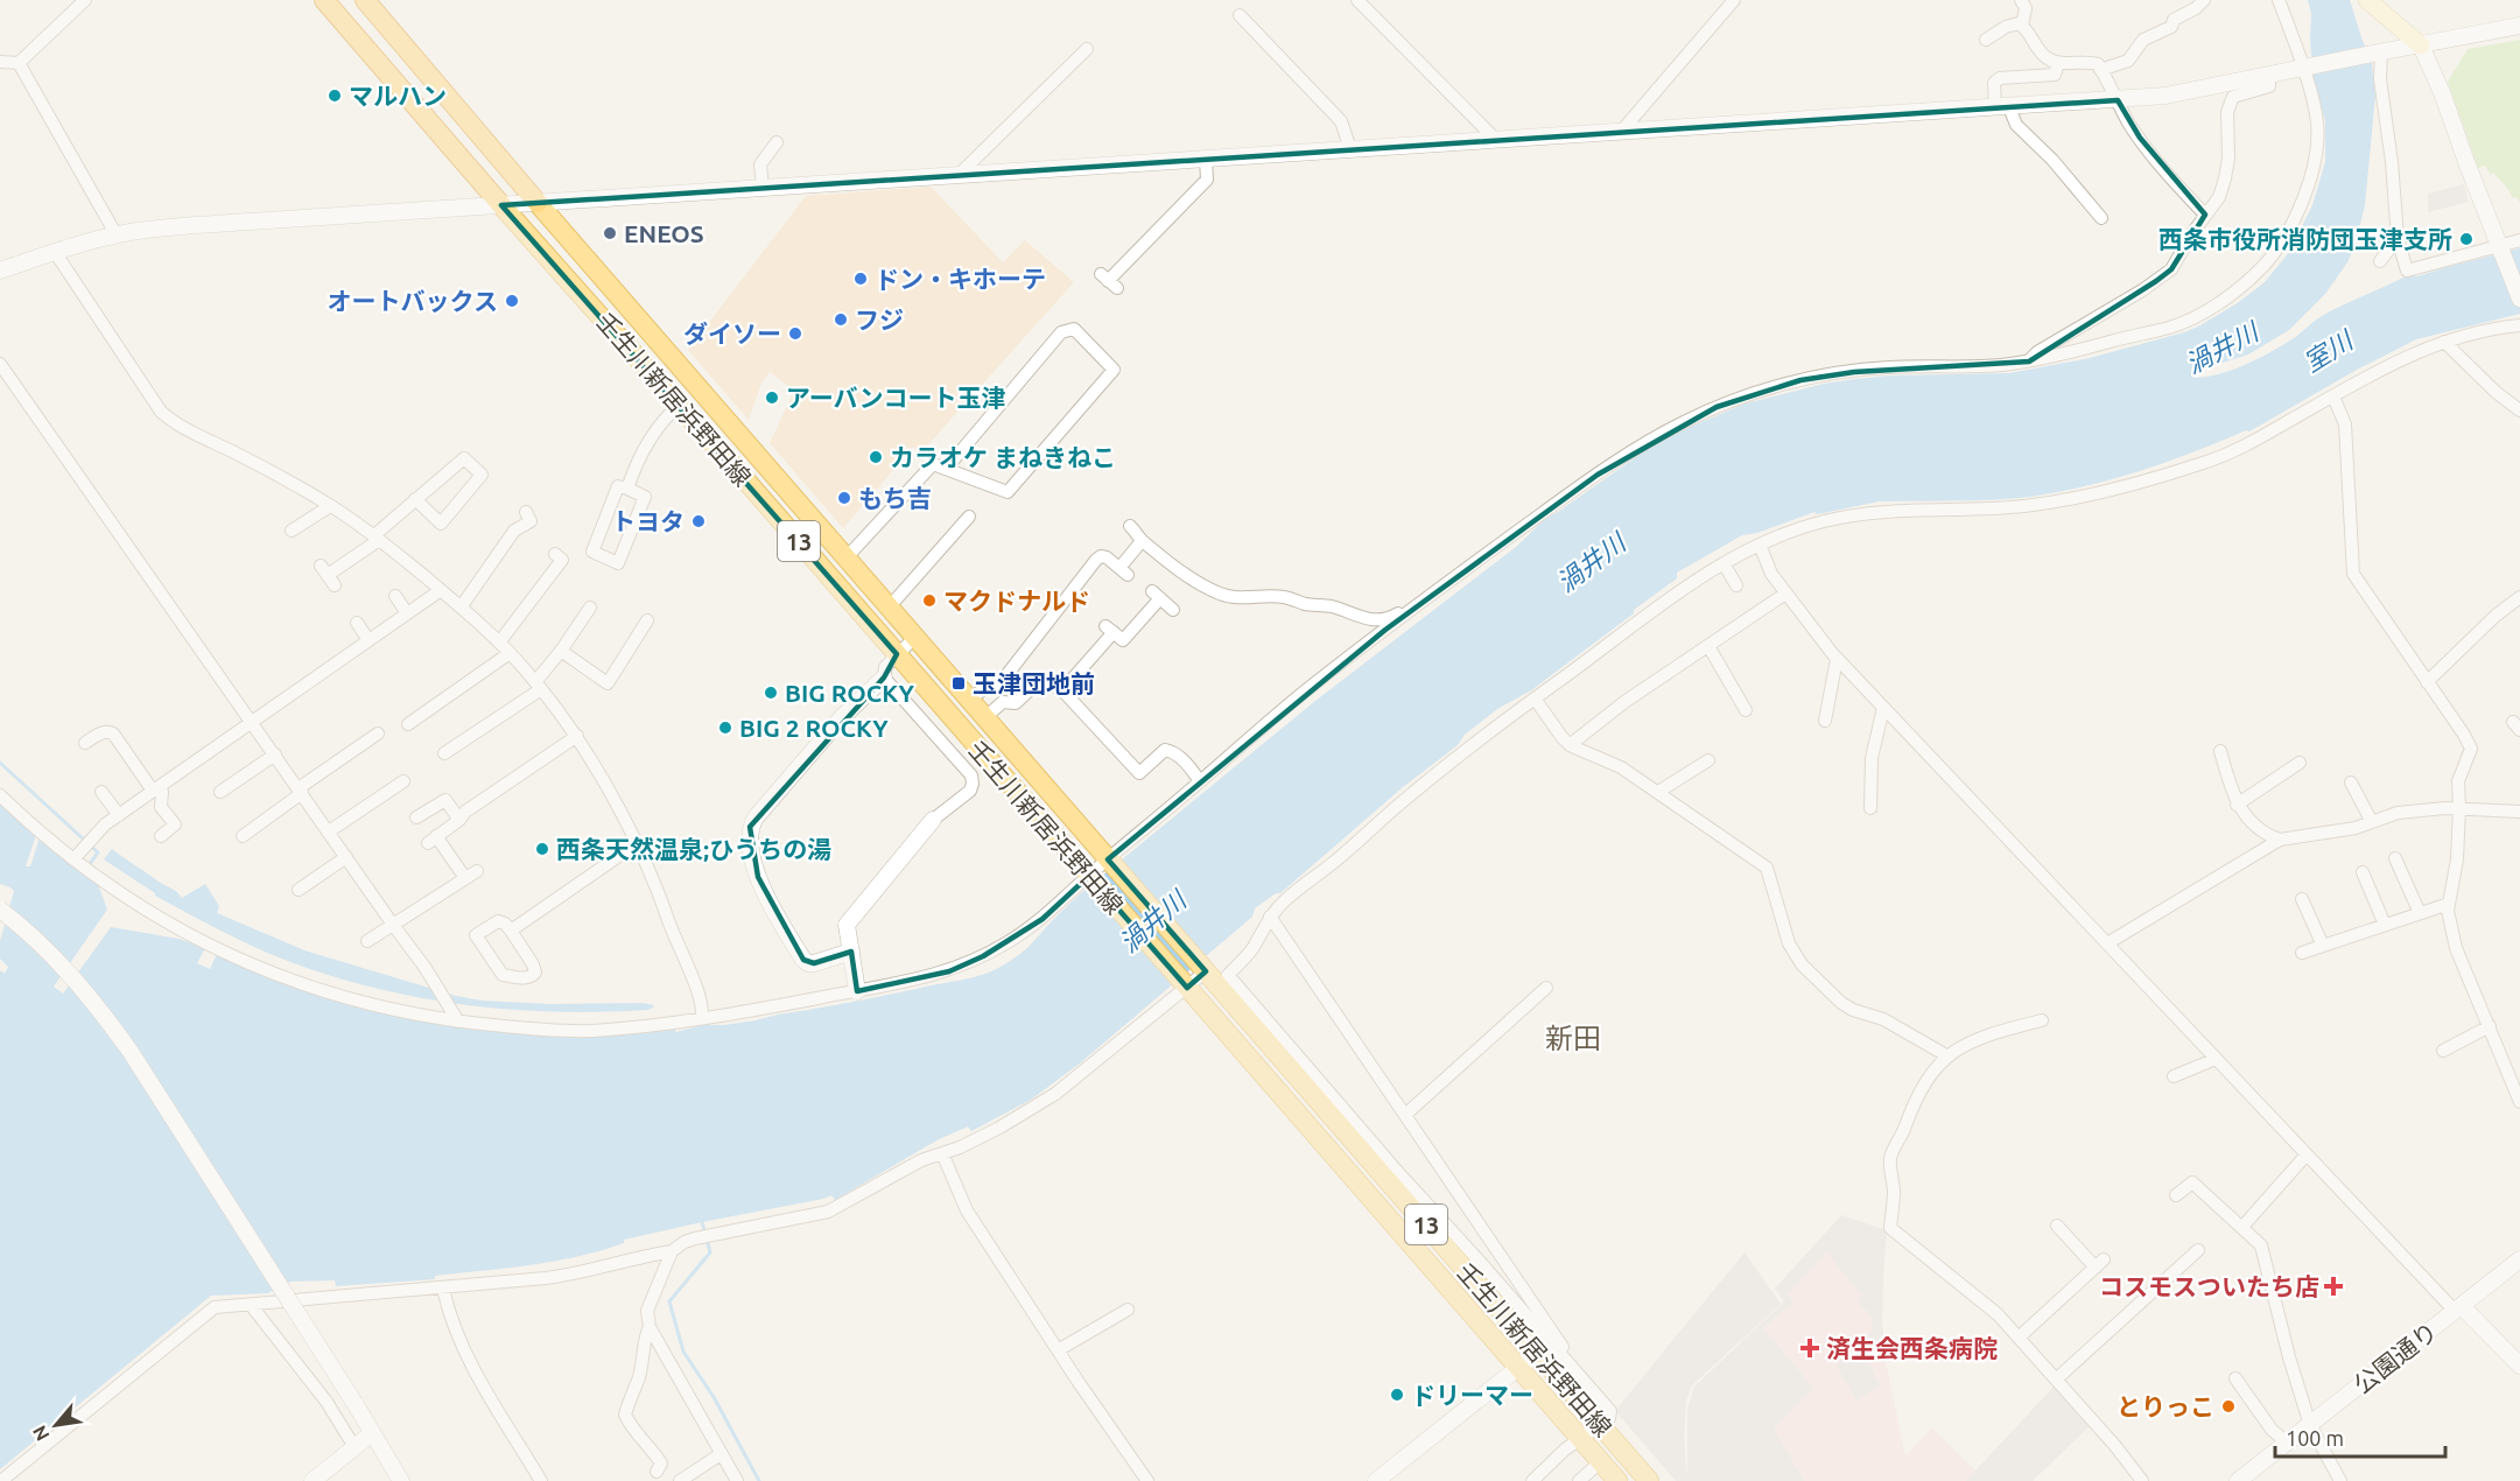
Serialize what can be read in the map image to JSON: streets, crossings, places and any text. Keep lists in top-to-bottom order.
{
  "streets": {
    "main road": ["壬生川新居浜野田線", "13"],
    "street": ["公園通り"]
  },
  "districts": ["新田"],
  "water": ["渦井川", "室川"],
  "places": {
    "other": [
      "マルハン",
      "ENEOS",
      "西条市役所消防団玉津支所",
      "ドン・キホーテ",
      "オートバックス",
      "フジ",
      "ダイソー",
      "アーバンコート玉津",
      "カラオケ まねきねこ",
      "もち吉",
      "トヨタ",
      "マクドナルド",
      "BIG ROCKY",
      "BIG 2 ROCKY",
      "西条天然温泉;ひうちの湯",
      "ドリーマー",
      "とりっこ"
    ],
    "transit": ["玉津団地前"],
    "health": ["コスモスついたち店", "済生会西条病院"]
  },
  "scale_bar": "100 m",
  "north": "bottom left"
}
